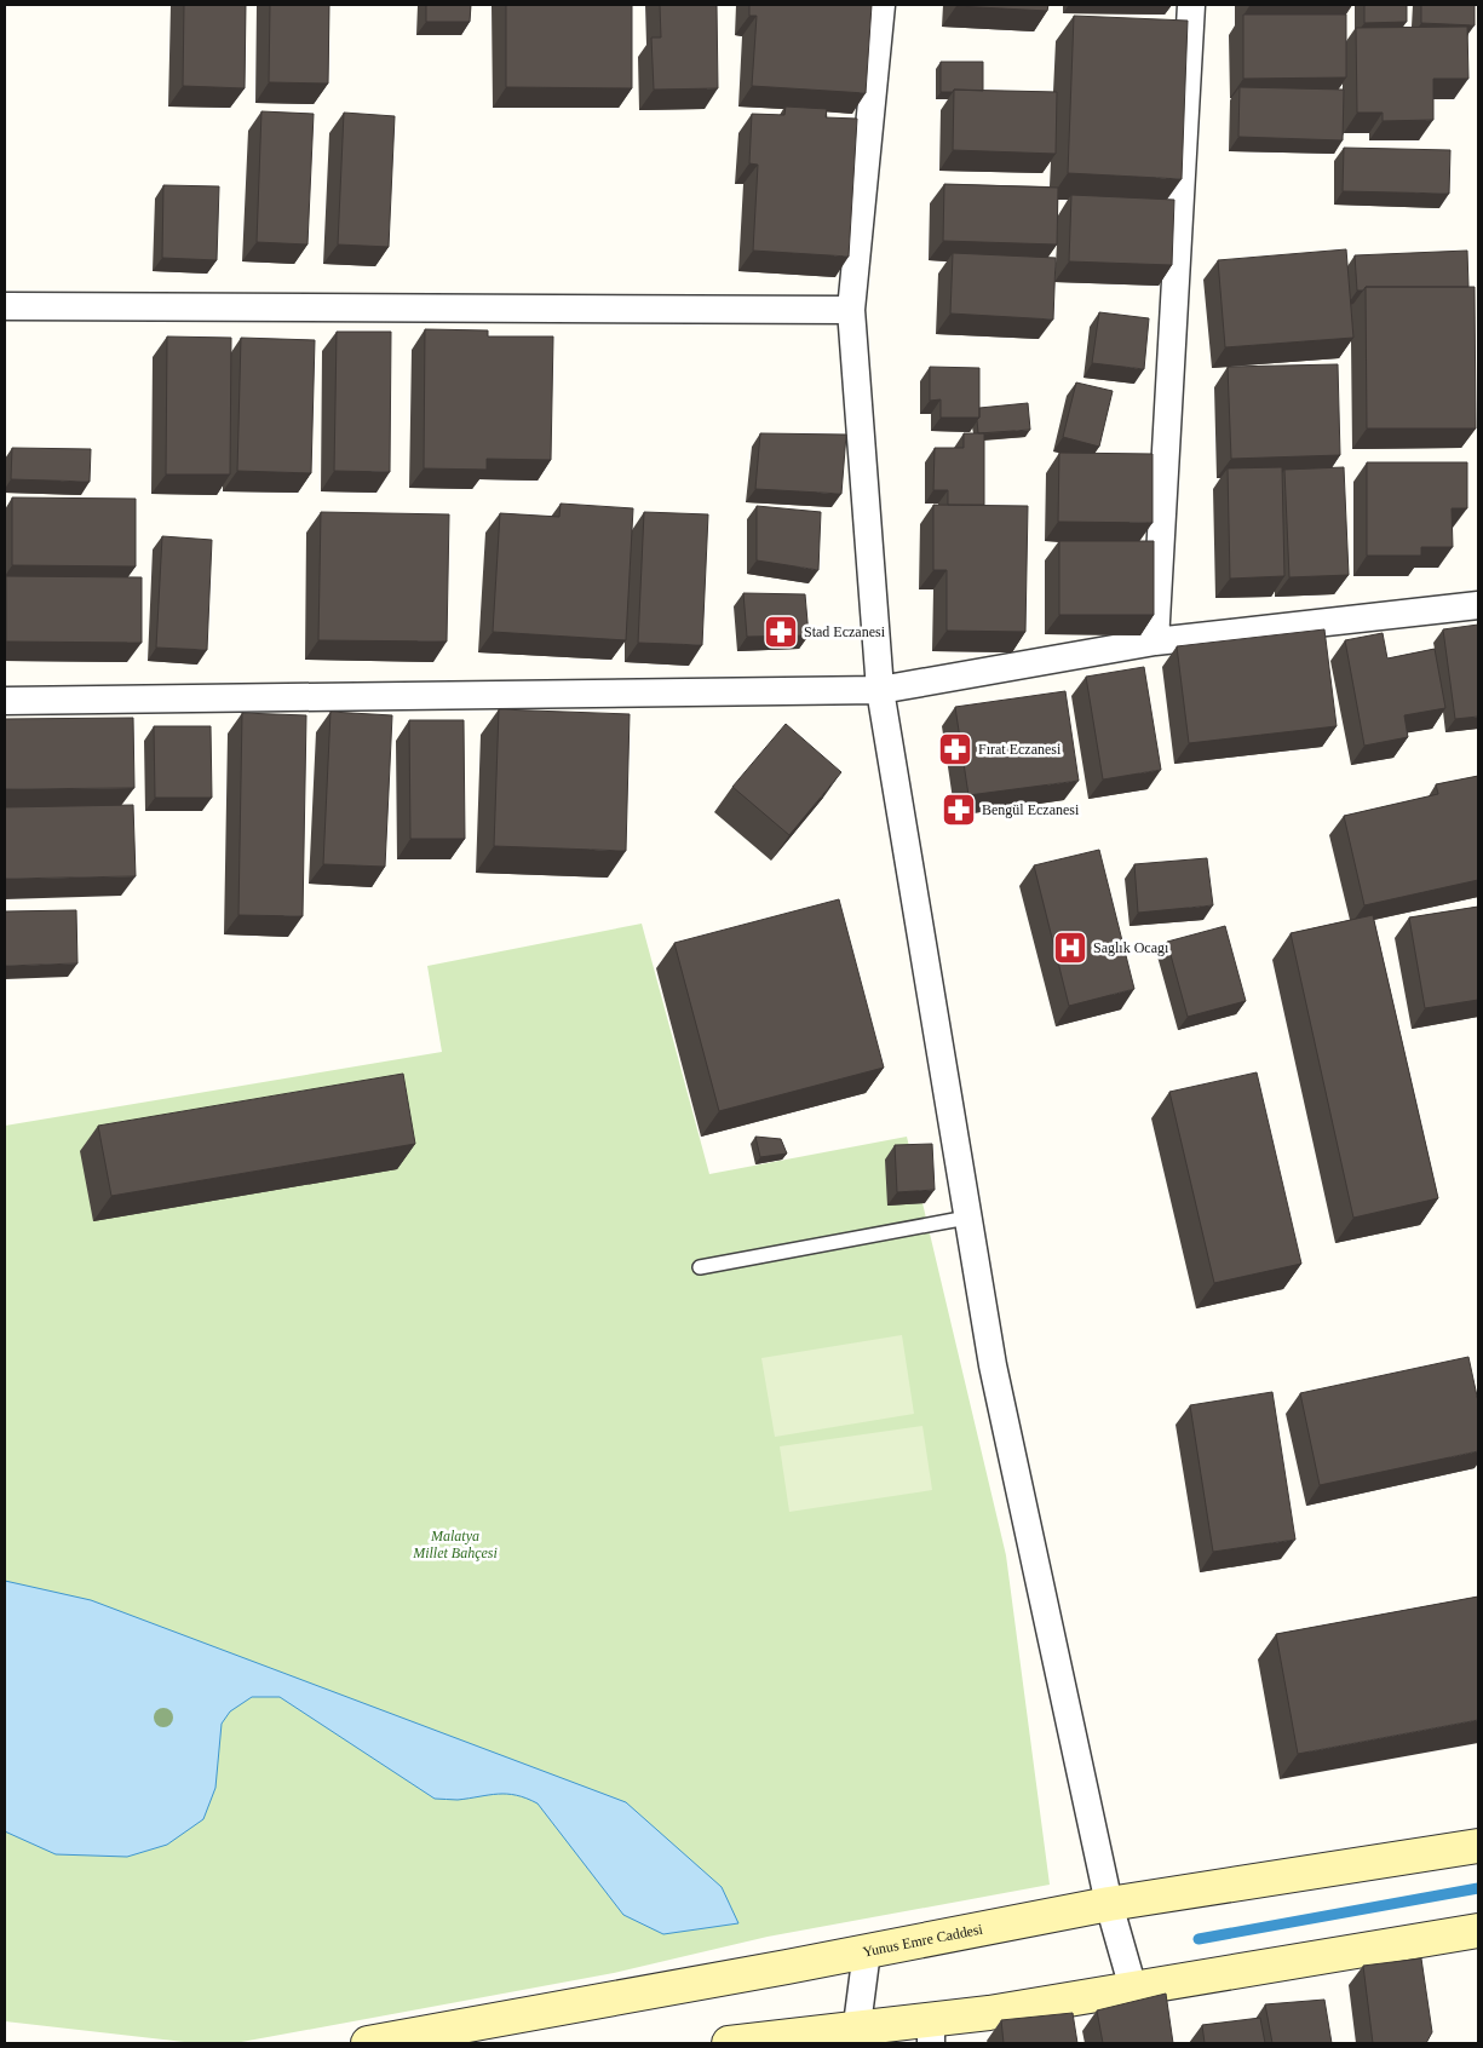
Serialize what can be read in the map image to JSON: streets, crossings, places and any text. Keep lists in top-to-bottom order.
{
  "streets": {
    "main road": ["Yunus Emre Caddesi"]
  },
  "parks": ["Malatya Millet Bahçesi"],
  "places": {
    "pharmacy": ["Stad Eczanesi", "Fırat Eczanesi", "Bengül Eczanesi"],
    "hospital": ["Saglık Ocagı"]
  }
}
